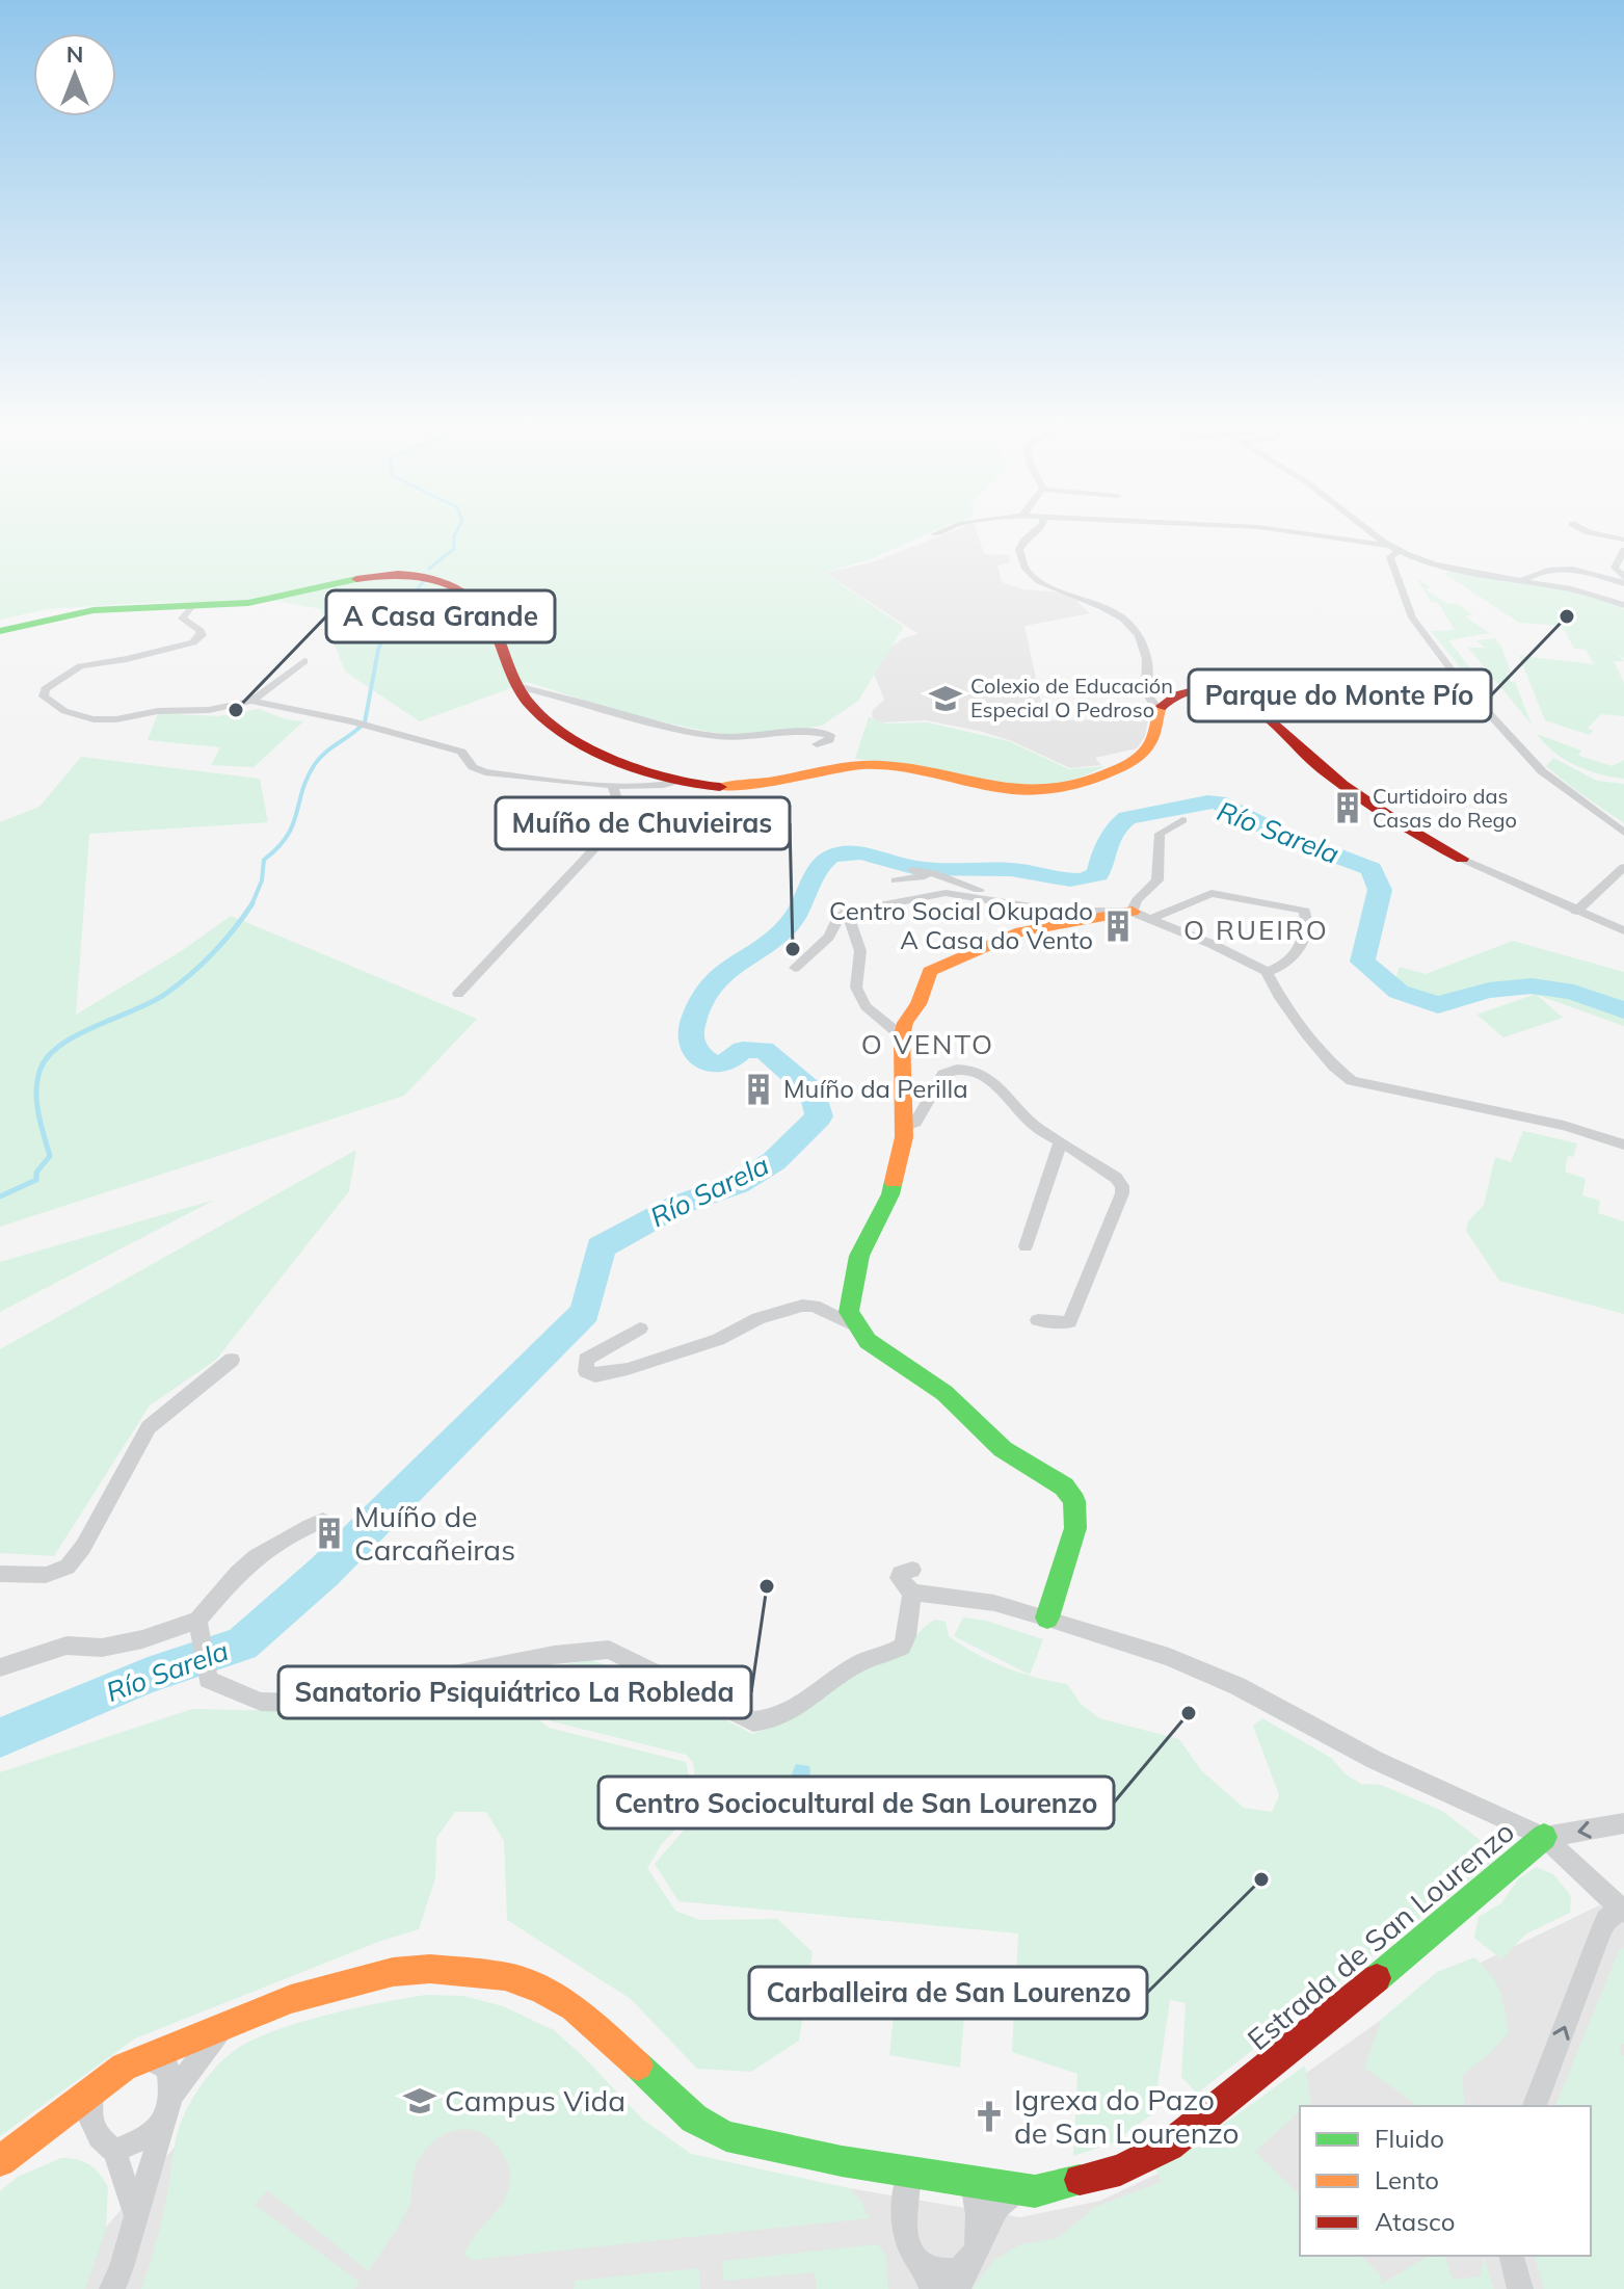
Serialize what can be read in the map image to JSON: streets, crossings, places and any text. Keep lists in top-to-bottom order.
{
  "streets": {
    "street": ["Estrada de San Lourenzo"]
  },
  "districts": ["O RUEIRO", "O VENTO"],
  "water": ["Río Sarela"],
  "places": {
    "other": [
      "Parque do Monte Pío",
      "A Casa Grande",
      "Muíño de Chuvieiras",
      "Sanatorio Psiquiátrico La Robleda",
      "Centro Sociocultural de San Lourenzo",
      "Carballeira de San Lourenzo"
    ],
    "school or university": ["Colexio de Educación Especial O Pedroso", "Campus Vida"],
    "building": [
      "Curtidoiro das Casas do Rego",
      "Centro Social Okupado A Casa do Vento",
      "Muíño da Perilla",
      "Muíño de Carcañeiras"
    ],
    "church": ["Igrexa do Pazo de San Lourenzo"]
  },
  "legend": ["Fluido", "Lento", "Atasco"],
  "north": "top"
}
